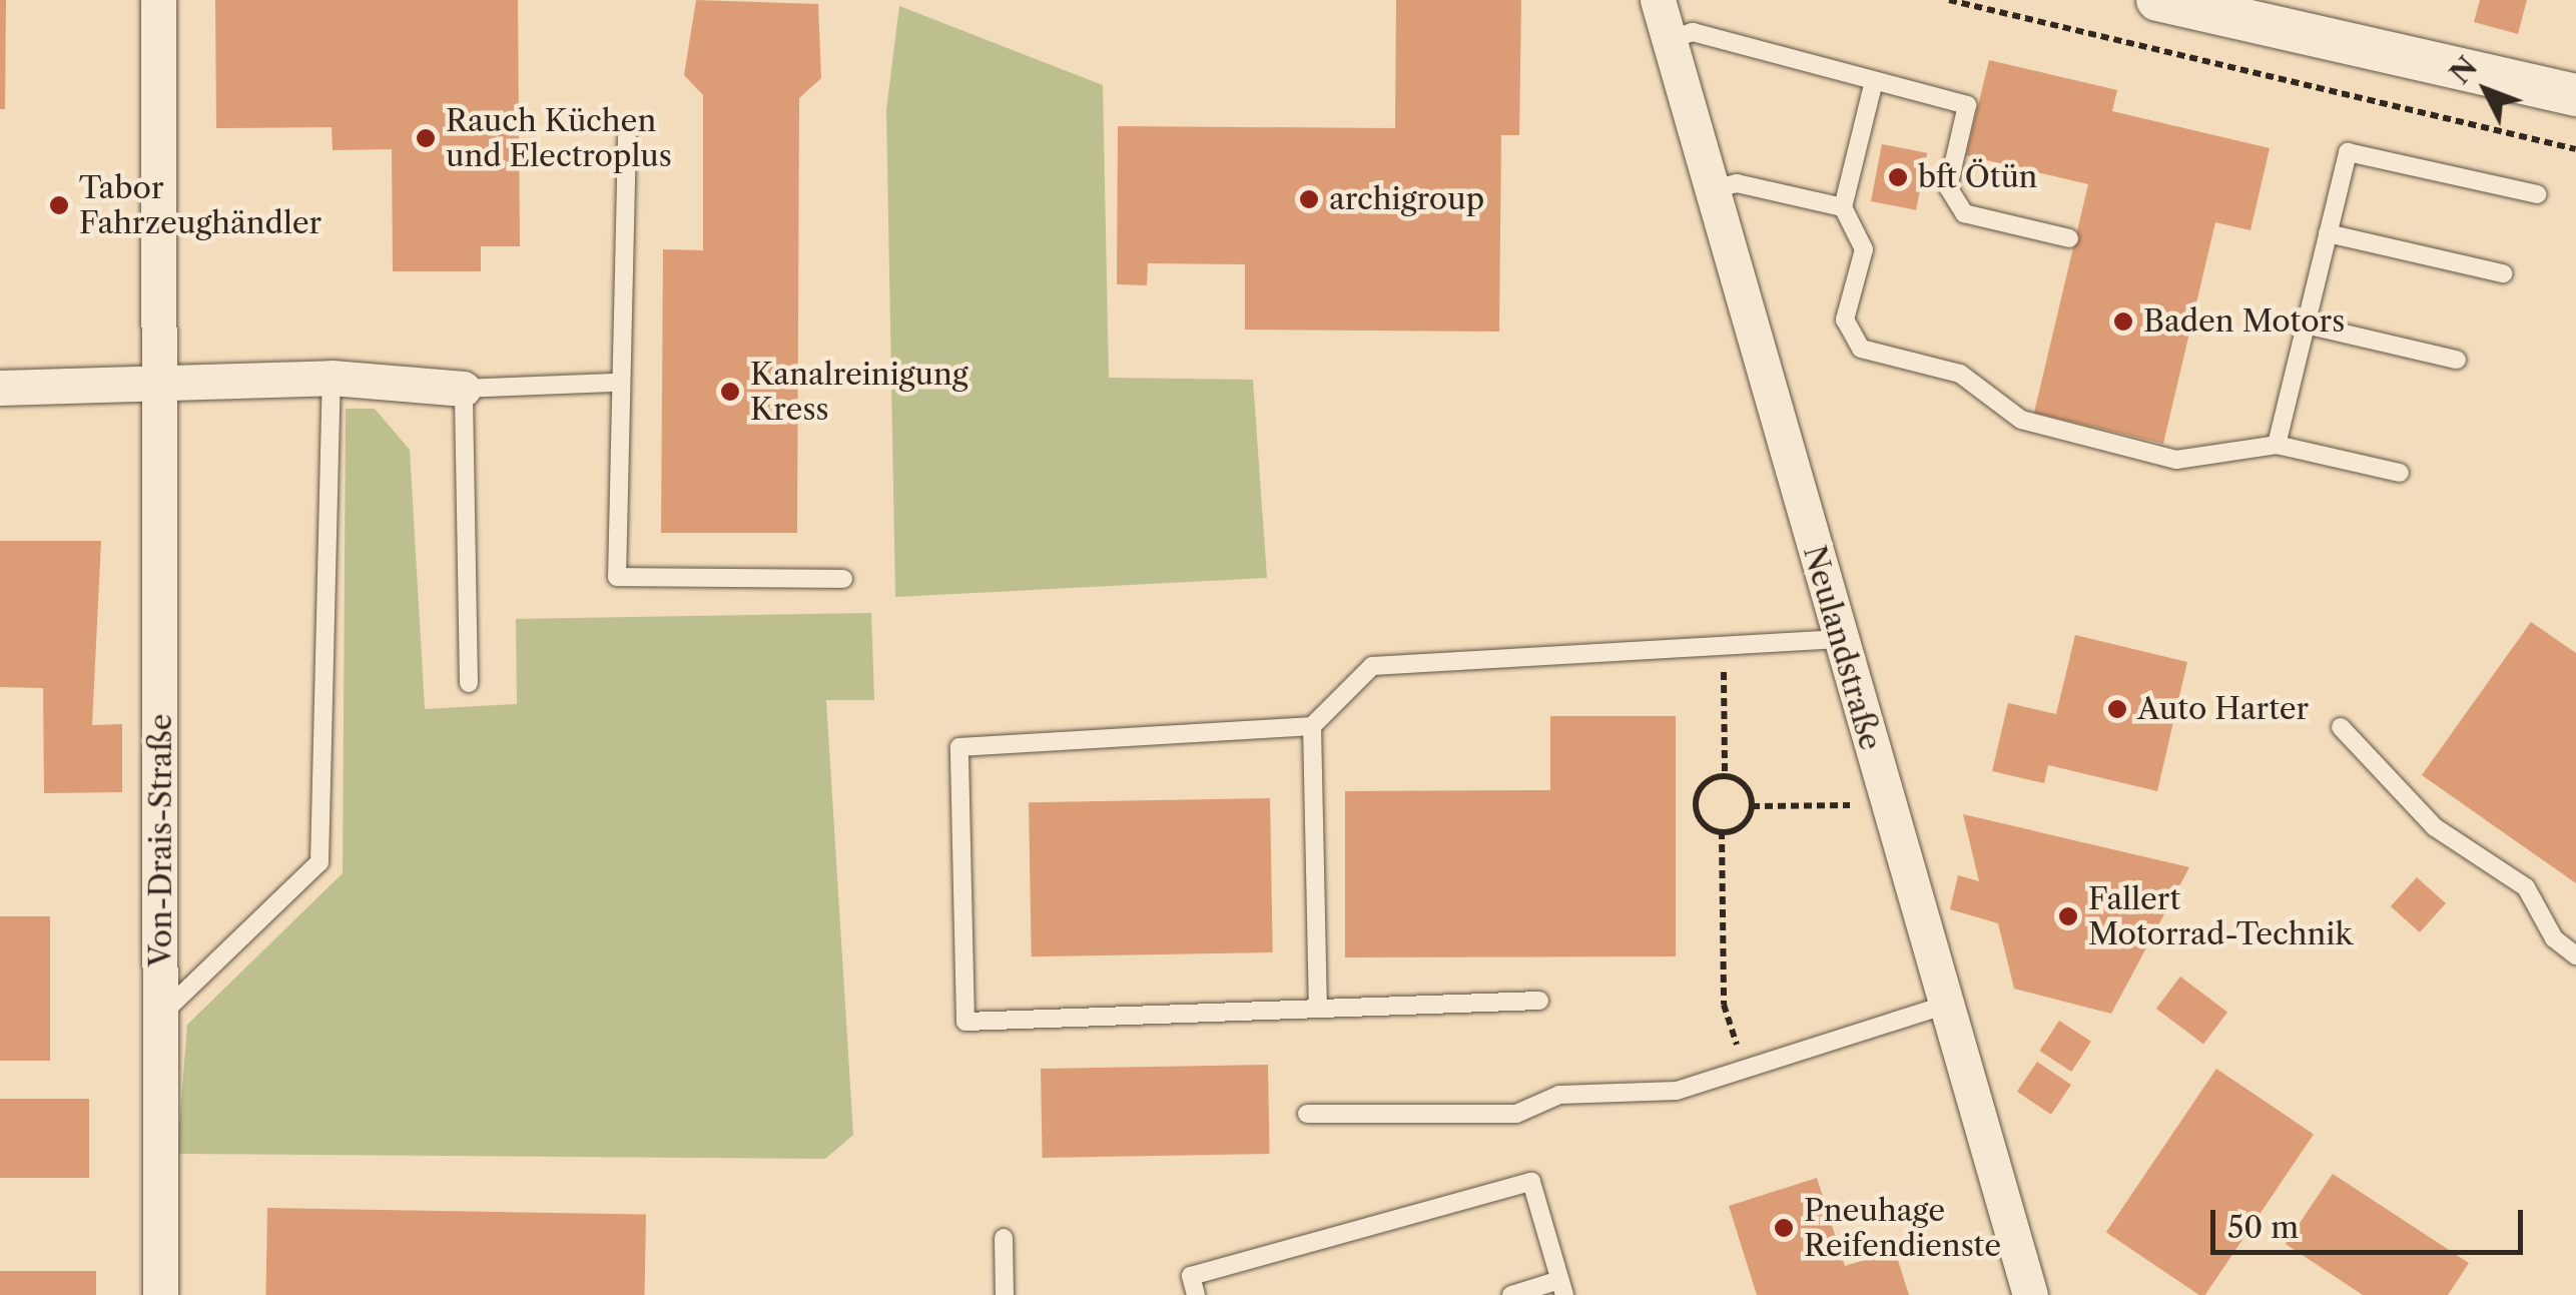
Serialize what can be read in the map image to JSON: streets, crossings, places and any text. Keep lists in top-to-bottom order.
{
  "streets": {
    "street": ["Neulandstraße", "Von-Drais-Straße"]
  },
  "places": [
    "Rauch Küchen und Electroplus",
    "bft Ötün",
    "archigroup",
    "Tabor Fahrzeughändler",
    "Baden Motors",
    "Kanalreinigung Kress",
    "Auto Harter",
    "Fallert Motorrad-Technik",
    "Pneuhage Reifendienste"
  ],
  "scale_bar": "50 m",
  "north": "top left"
}
